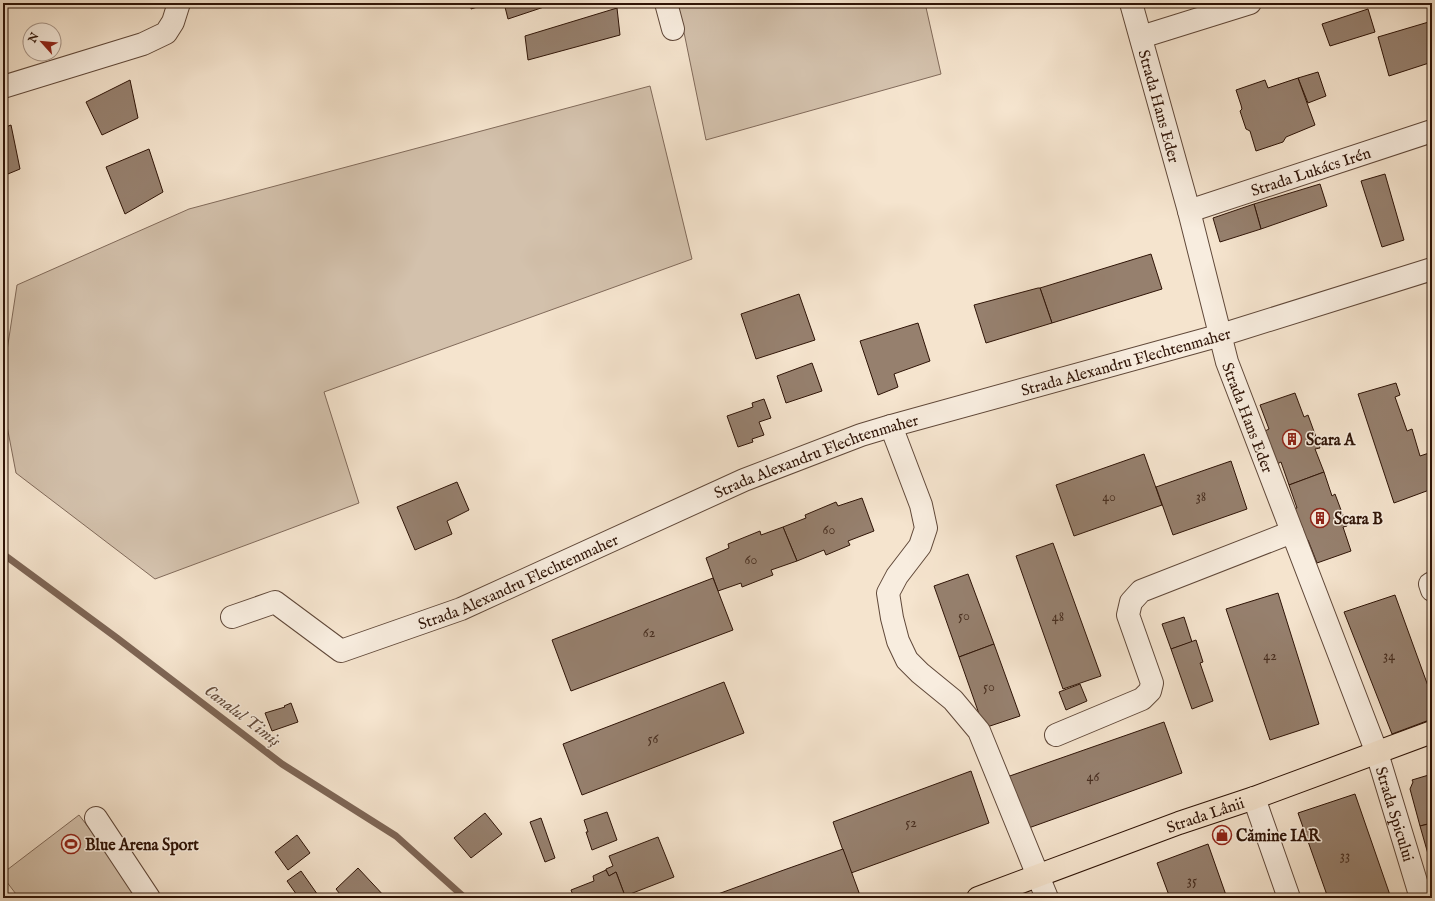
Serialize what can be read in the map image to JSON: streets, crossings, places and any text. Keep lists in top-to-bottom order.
{
  "streets": {
    "main road": ["Strada Lânii"],
    "street": [
      "Strada Hans Eder",
      "Strada Lukács Irén",
      "Strada Alexandru Flechtenmaher",
      "Strada Spicului"
    ]
  },
  "crossings": [
    ["Strada Hans Eder", "Strada Lukács Irén"],
    ["Strada Hans Eder", "Strada Alexandru Flechtenmaher"],
    ["Strada Hans Eder", "Strada Spicului"],
    ["Strada Hans Eder", "Strada Lânii"],
    ["Strada Spicului", "Strada Lânii"]
  ],
  "water": ["Canalul Timiș"],
  "places": {
    "building": ["Scara A", "Scara B"],
    "shop": ["Cămine IAR"],
    "sports": ["Blue Arena Sport"]
  },
  "house_numbers": [
    "40",
    "38",
    "60",
    "60",
    "50",
    "48",
    "62",
    "42",
    "34",
    "50",
    "56",
    "46",
    "52",
    "33",
    "35"
  ],
  "north": "top left"
}
